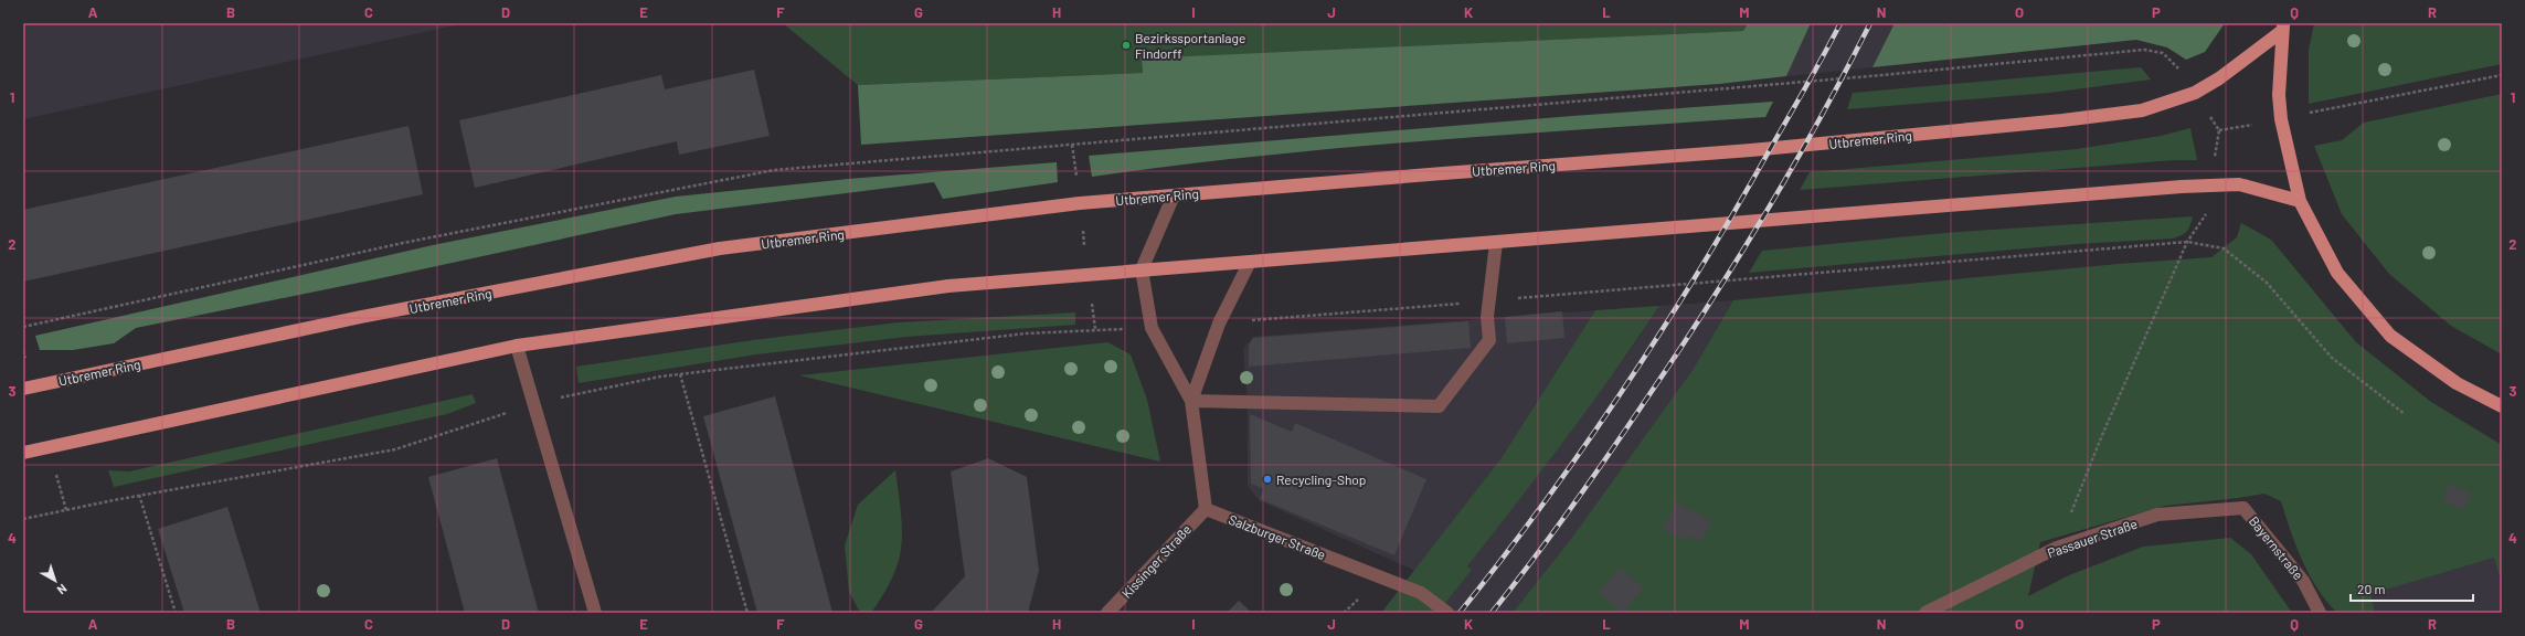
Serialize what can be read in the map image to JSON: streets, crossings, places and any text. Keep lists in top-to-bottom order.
{
  "streets": {
    "main road": ["Utbremer Ring"],
    "street": [
      "Salzburger Straße",
      "Passauer Straße",
      "Bayernstraße",
      "Kissinger Straße"
    ]
  },
  "crossings": [
    ["Salzburger Straße", "Kissinger Straße"],
    ["Passauer Straße", "Bayernstraße"]
  ],
  "places": ["Bezirkssportanlage Findorff", "Recycling-Shop"],
  "scale_bar": "20 m",
  "north": "bottom right",
  "grid": {
    "columns": [
      "A",
      "B",
      "C",
      "D",
      "E",
      "F",
      "G",
      "H",
      "I",
      "J",
      "K",
      "L",
      "M",
      "N",
      "O",
      "P",
      "Q",
      "R"
    ],
    "rows": [
      "1",
      "2",
      "3",
      "4"
    ]
  }
}
